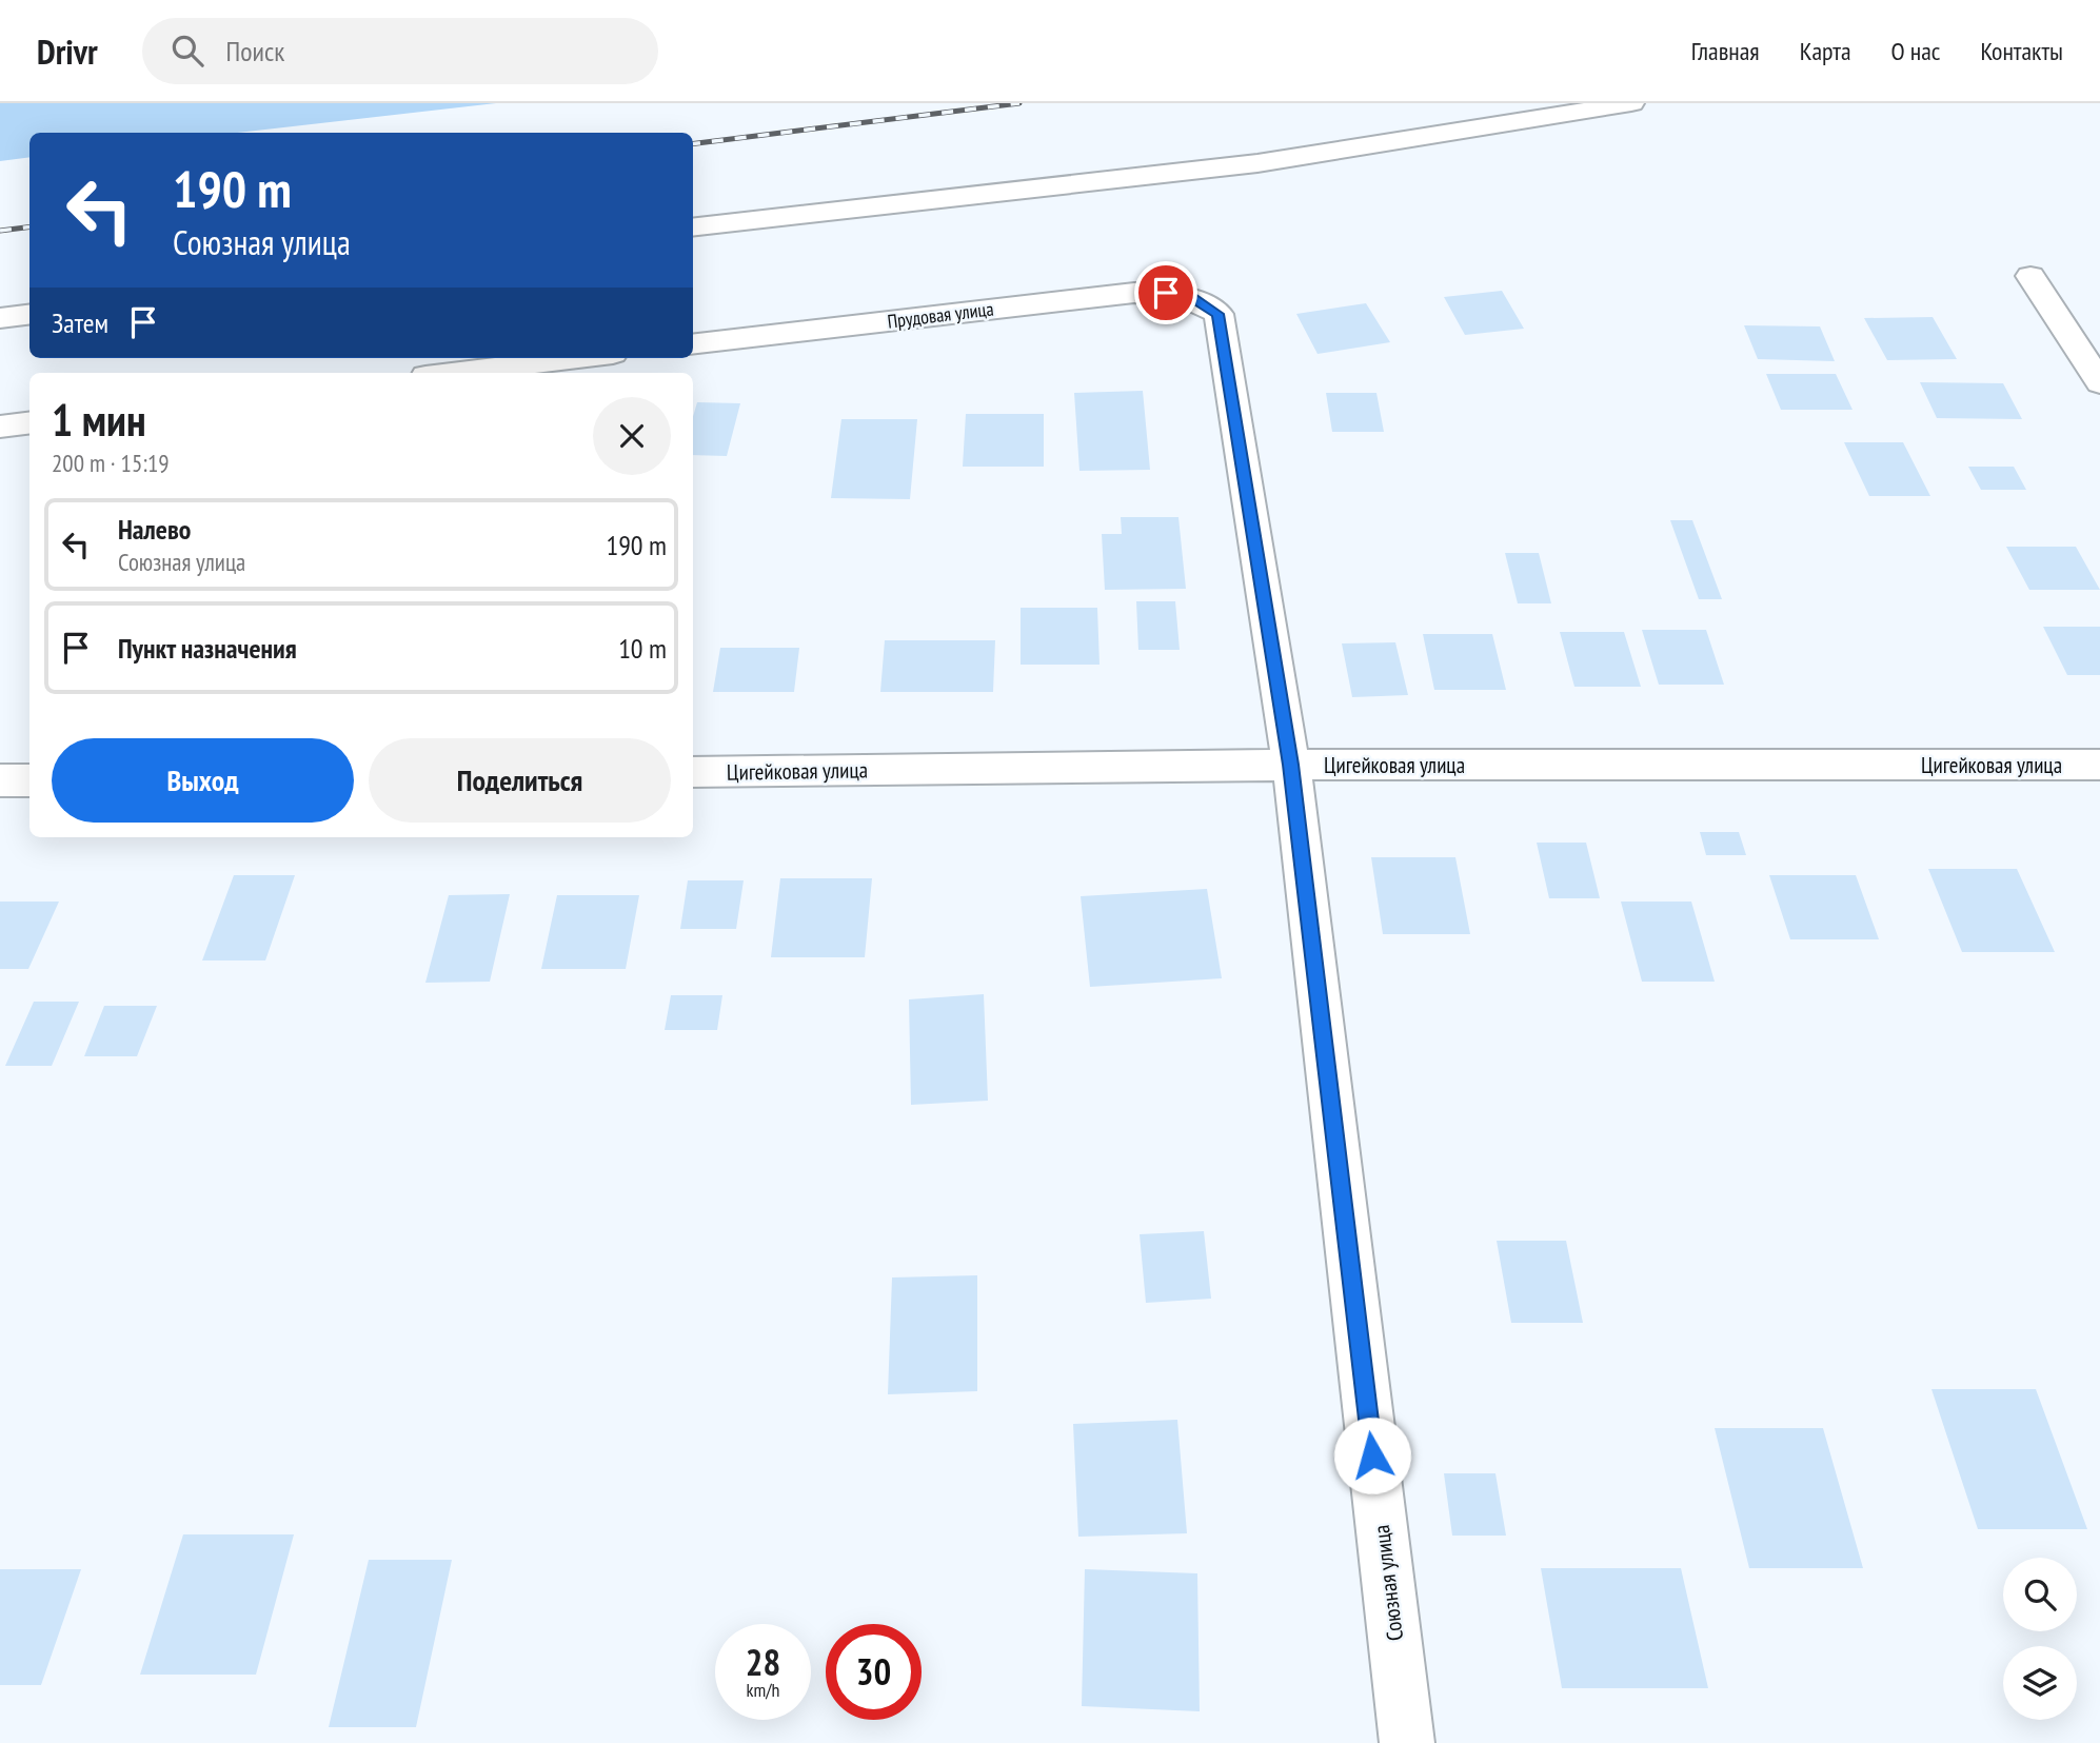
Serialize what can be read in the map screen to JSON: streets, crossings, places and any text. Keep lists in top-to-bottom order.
{
  "streets": {
    "street": ["Прудовая улица", "Цигейковая улица", "Союзная улица"]
  },
  "crossings": [
    ["Прудовая улица", "Союзная улица"],
    ["Цигейковая улица", "Союзная улица"]
  ],
  "page": {
    "header": "Drivr",
    "search": "Поиск",
    "nav": [
      "Главная",
      "Карта",
      "О нас",
      "Контакты"
    ],
    "turn": ["190 m", "Союзная улица"],
    "then": "Затем",
    "heading": ["1 мин", "200 m · 15:19"],
    "list": [
      {
        "name": "Налево",
        "note": "Союзная улица",
        "value": "190 m"
      },
      {
        "name": "Пункт назначения",
        "value": "10 m"
      }
    ],
    "buttons": ["Выход", "Поделиться"],
    "speed": "28 km/h",
    "limit": "30"
  }
}
